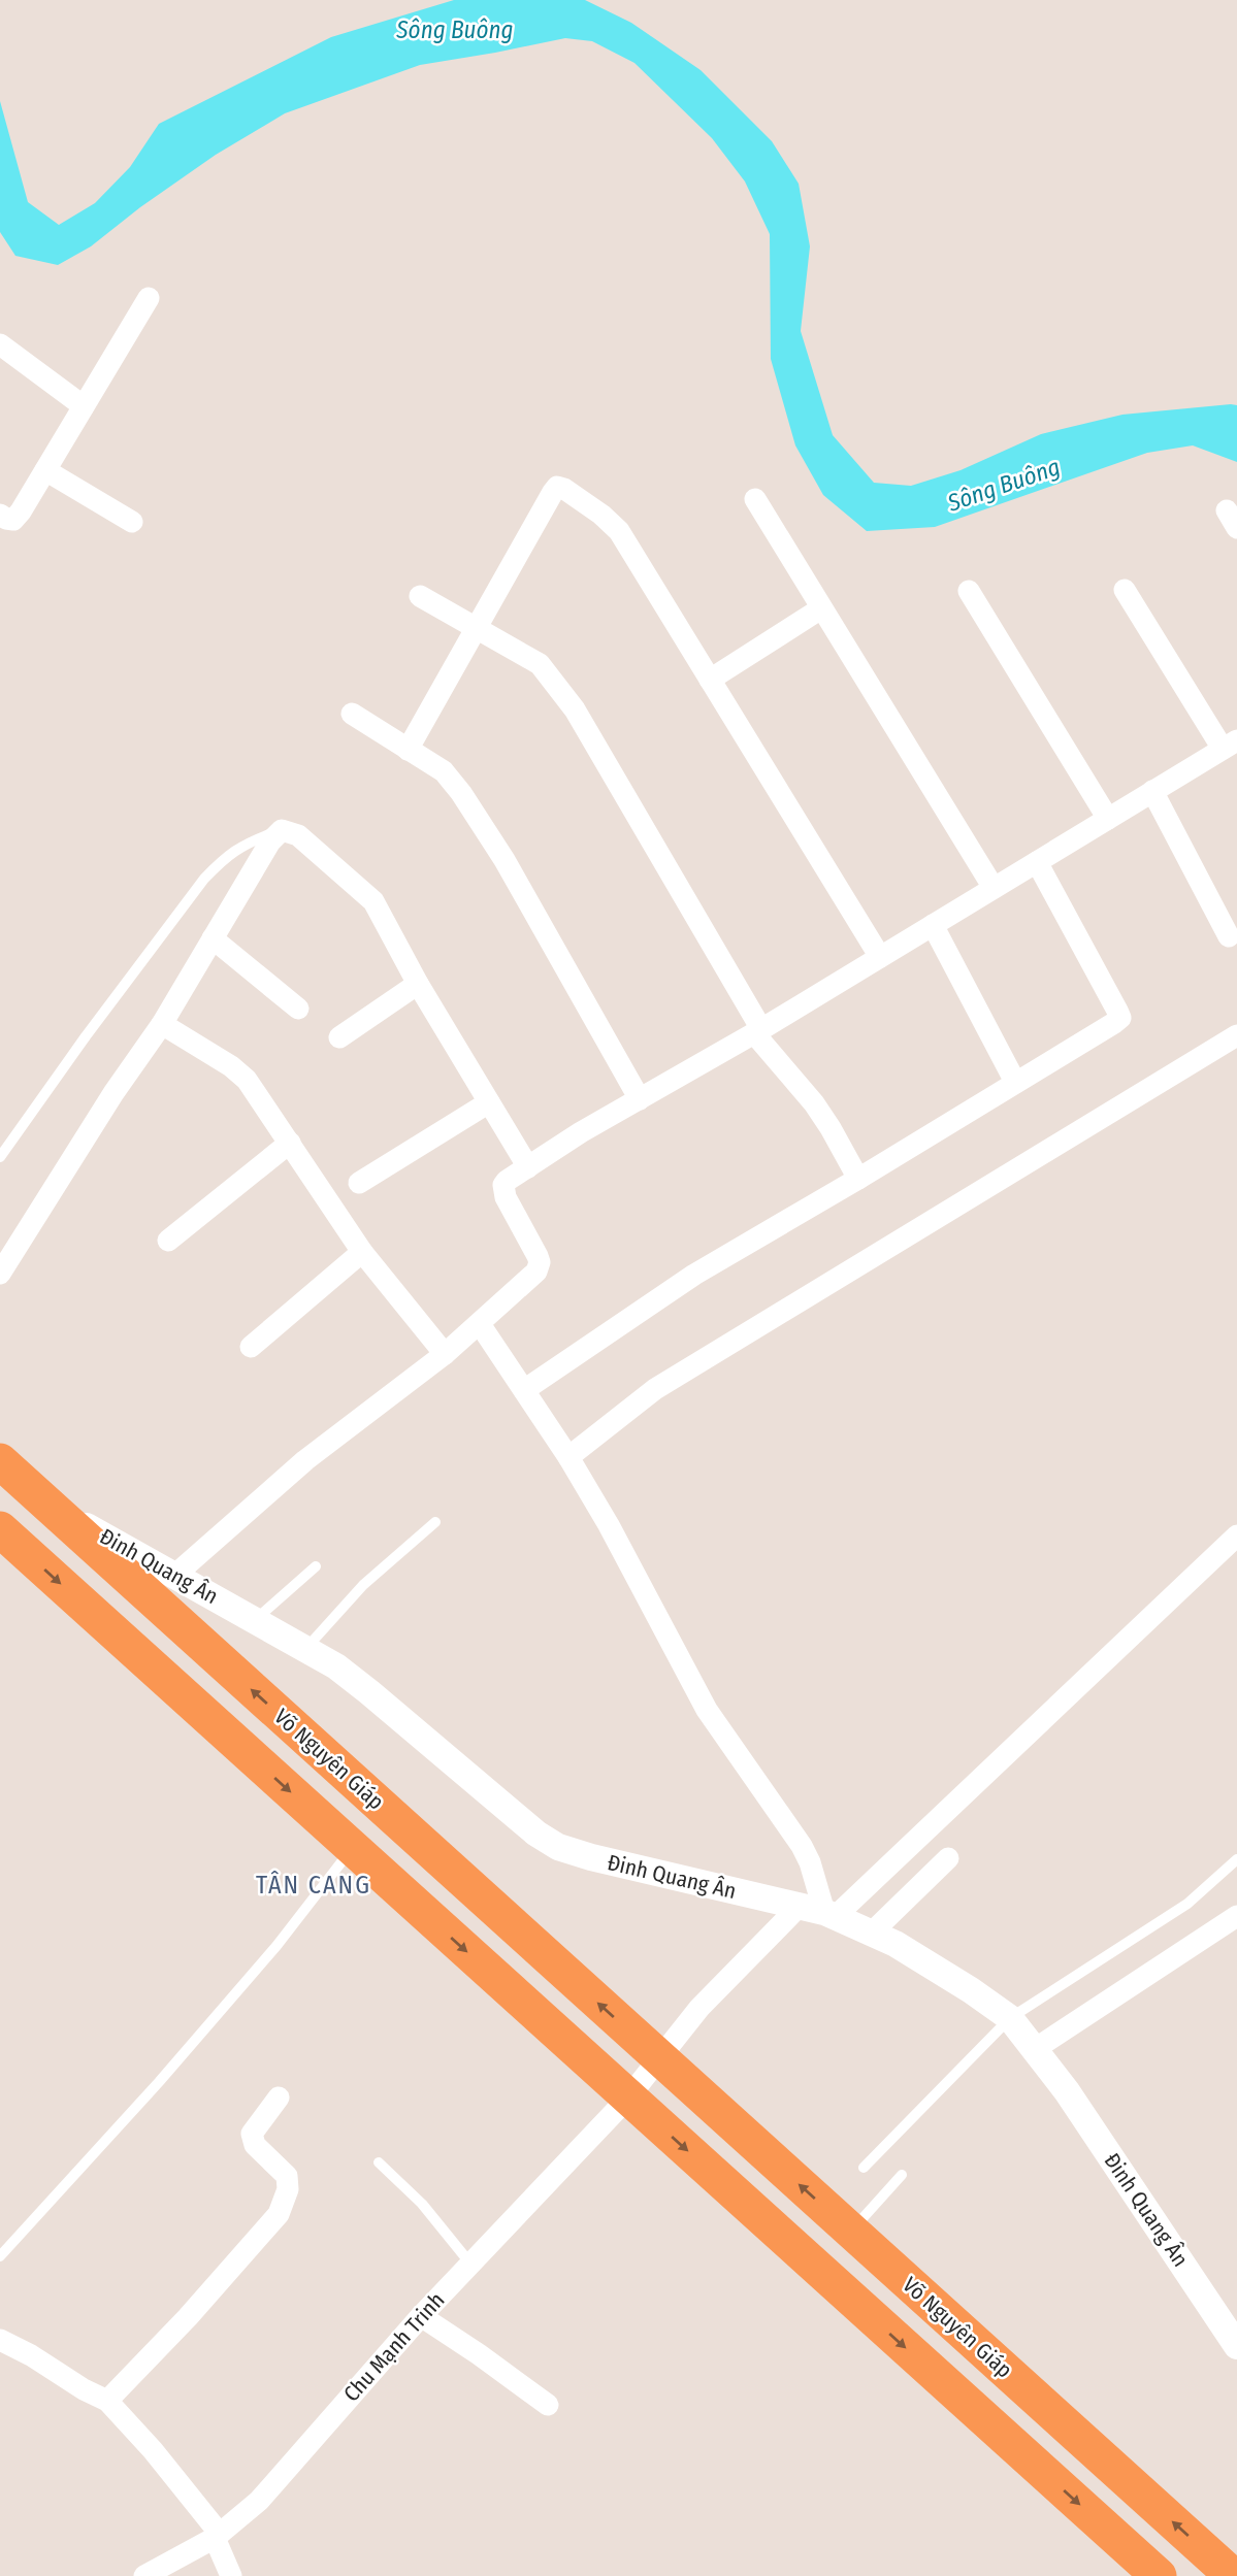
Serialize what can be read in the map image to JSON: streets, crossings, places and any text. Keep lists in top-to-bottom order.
{
  "streets": {
    "highway": ["Võ Nguyên Giáp"],
    "street": ["Đinh Quang Ân", "Chu Mạnh Trinh"]
  },
  "crossings": [
    ["Đinh Quang Ân", "Võ Nguyên Giáp"],
    ["Đinh Quang Ân", "Chu Mạnh Trinh"],
    ["Võ Nguyên Giáp", "Chu Mạnh Trinh"]
  ],
  "districts": ["TÂN CANG"],
  "water": ["Sông Buông"]
}
